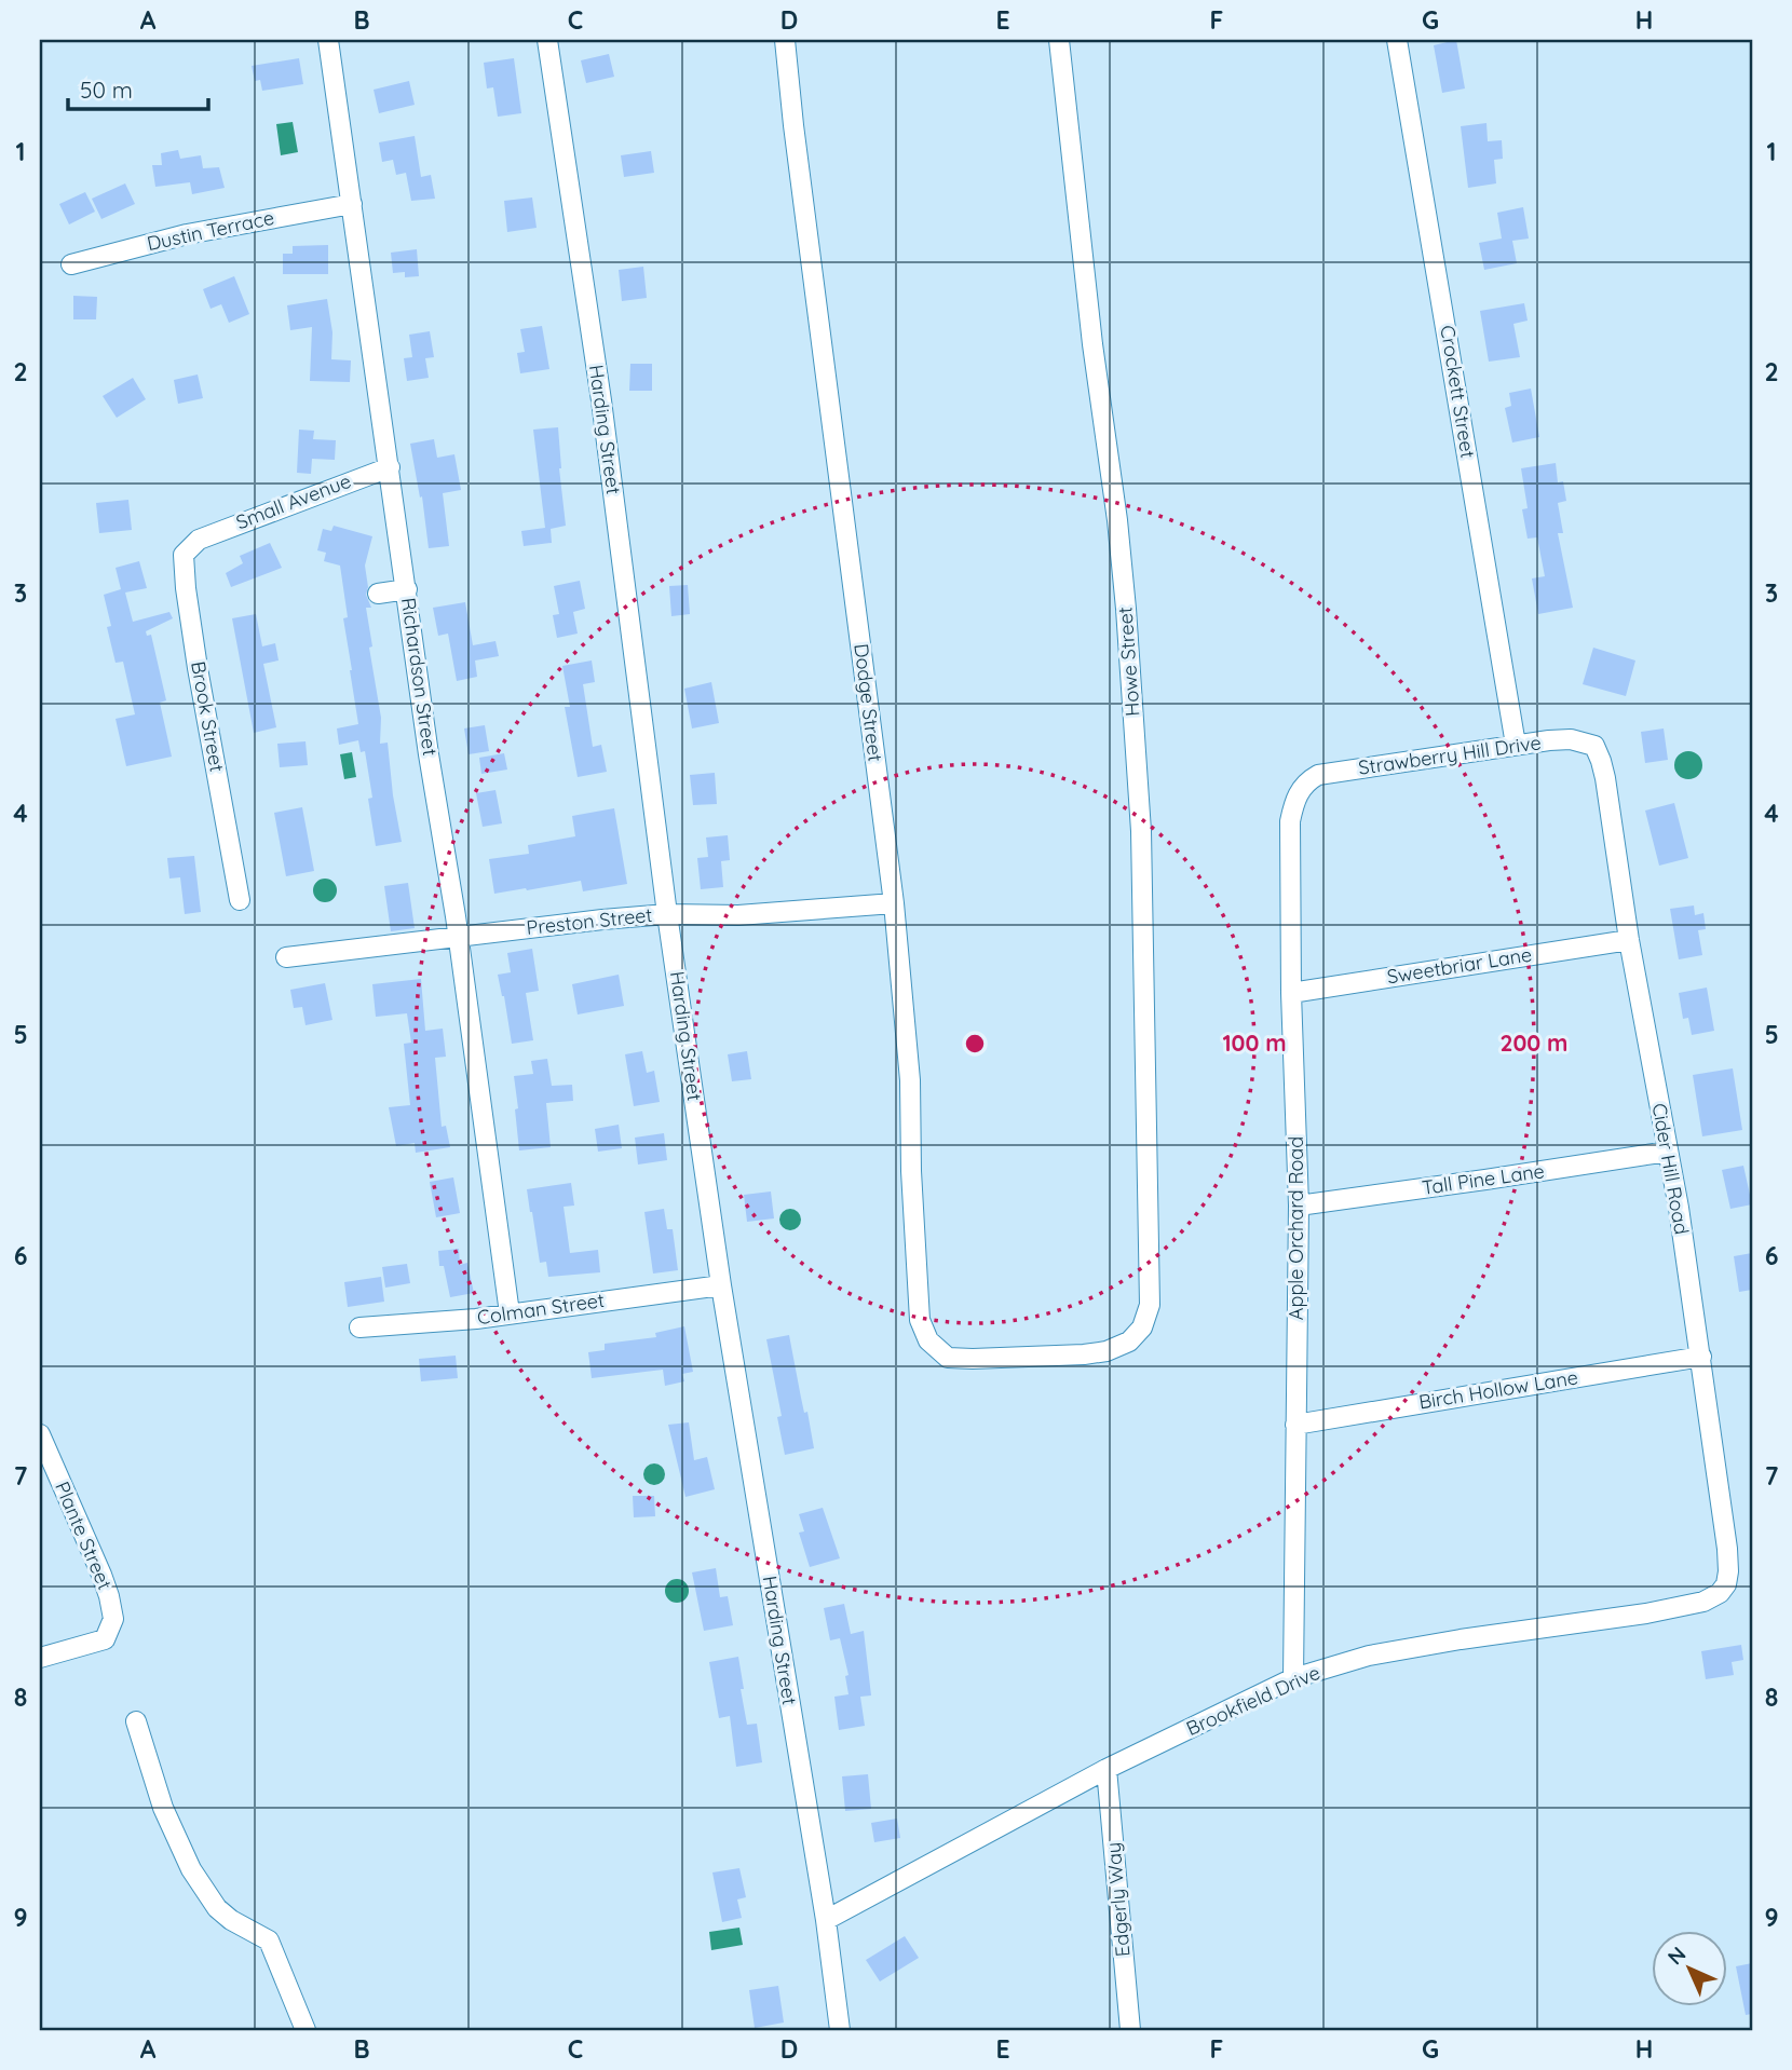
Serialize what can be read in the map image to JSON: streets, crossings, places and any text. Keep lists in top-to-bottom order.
{
  "streets": {
    "street": [
      "Dustin Terrace",
      "Crockett Street",
      "Harding Street",
      "Small Avenue",
      "Howe Street",
      "Richardson Street",
      "Dodge Street",
      "Brook Street",
      "Strawberry Hill Drive",
      "Preston Street",
      "Sweetbriar Lane",
      "Cider Hill Road",
      "Tall Pine Lane",
      "Apple Orchard Road",
      "Colman Street",
      "Birch Hollow Lane",
      "Plante Street",
      "Brookfield Drive",
      "Edgerly Way"
    ]
  },
  "crossings": [
    ["Dustin Terrace", "Richardson Street"],
    ["Crockett Street", "Strawberry Hill Drive"],
    ["Harding Street", "Preston Street"],
    ["Harding Street", "Colman Street"],
    ["Harding Street", "Brookfield Drive"],
    ["Small Avenue", "Richardson Street"],
    ["Small Avenue", "Brook Street"],
    ["Howe Street", "Dodge Street"],
    ["Richardson Street", "Preston Street"],
    ["Richardson Street", "Colman Street"],
    ["Dodge Street", "Preston Street"],
    ["Strawberry Hill Drive", "Cider Hill Road"],
    ["Strawberry Hill Drive", "Apple Orchard Road"],
    ["Sweetbriar Lane", "Cider Hill Road"],
    ["Sweetbriar Lane", "Apple Orchard Road"],
    ["Cider Hill Road", "Tall Pine Lane"],
    ["Cider Hill Road", "Birch Hollow Lane"],
    ["Cider Hill Road", "Brookfield Drive"],
    ["Tall Pine Lane", "Apple Orchard Road"],
    ["Apple Orchard Road", "Birch Hollow Lane"],
    ["Apple Orchard Road", "Brookfield Drive"],
    ["Brookfield Drive", "Edgerly Way"]
  ],
  "scale_bar": "50 m",
  "north": "top left",
  "grid": {
    "columns": [
      "A",
      "B",
      "C",
      "D",
      "E",
      "F",
      "G",
      "H"
    ],
    "rows": [
      "1",
      "2",
      "3",
      "4",
      "5",
      "6",
      "7",
      "8",
      "9"
    ]
  },
  "rings": ["100 m", "200 m"]
}
